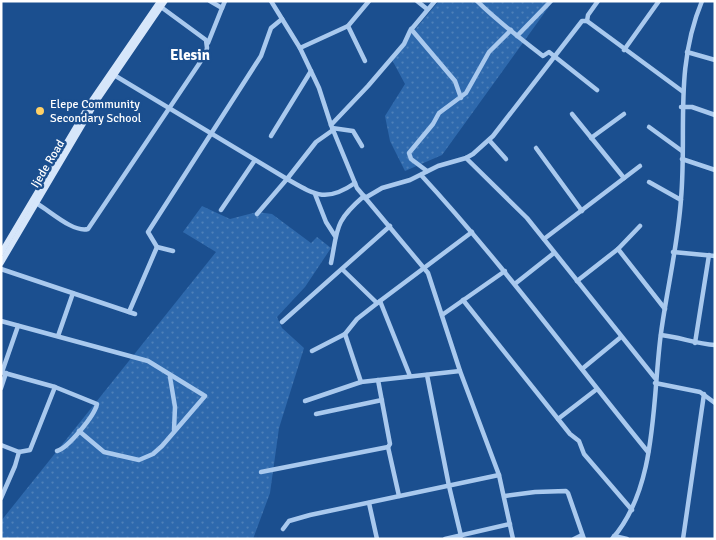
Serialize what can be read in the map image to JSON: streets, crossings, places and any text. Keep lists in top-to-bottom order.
{
  "streets": {
    "main road": ["Ijede Road"]
  },
  "districts": ["Elesin"],
  "places": ["Elepe Community Secondary School"]
}
